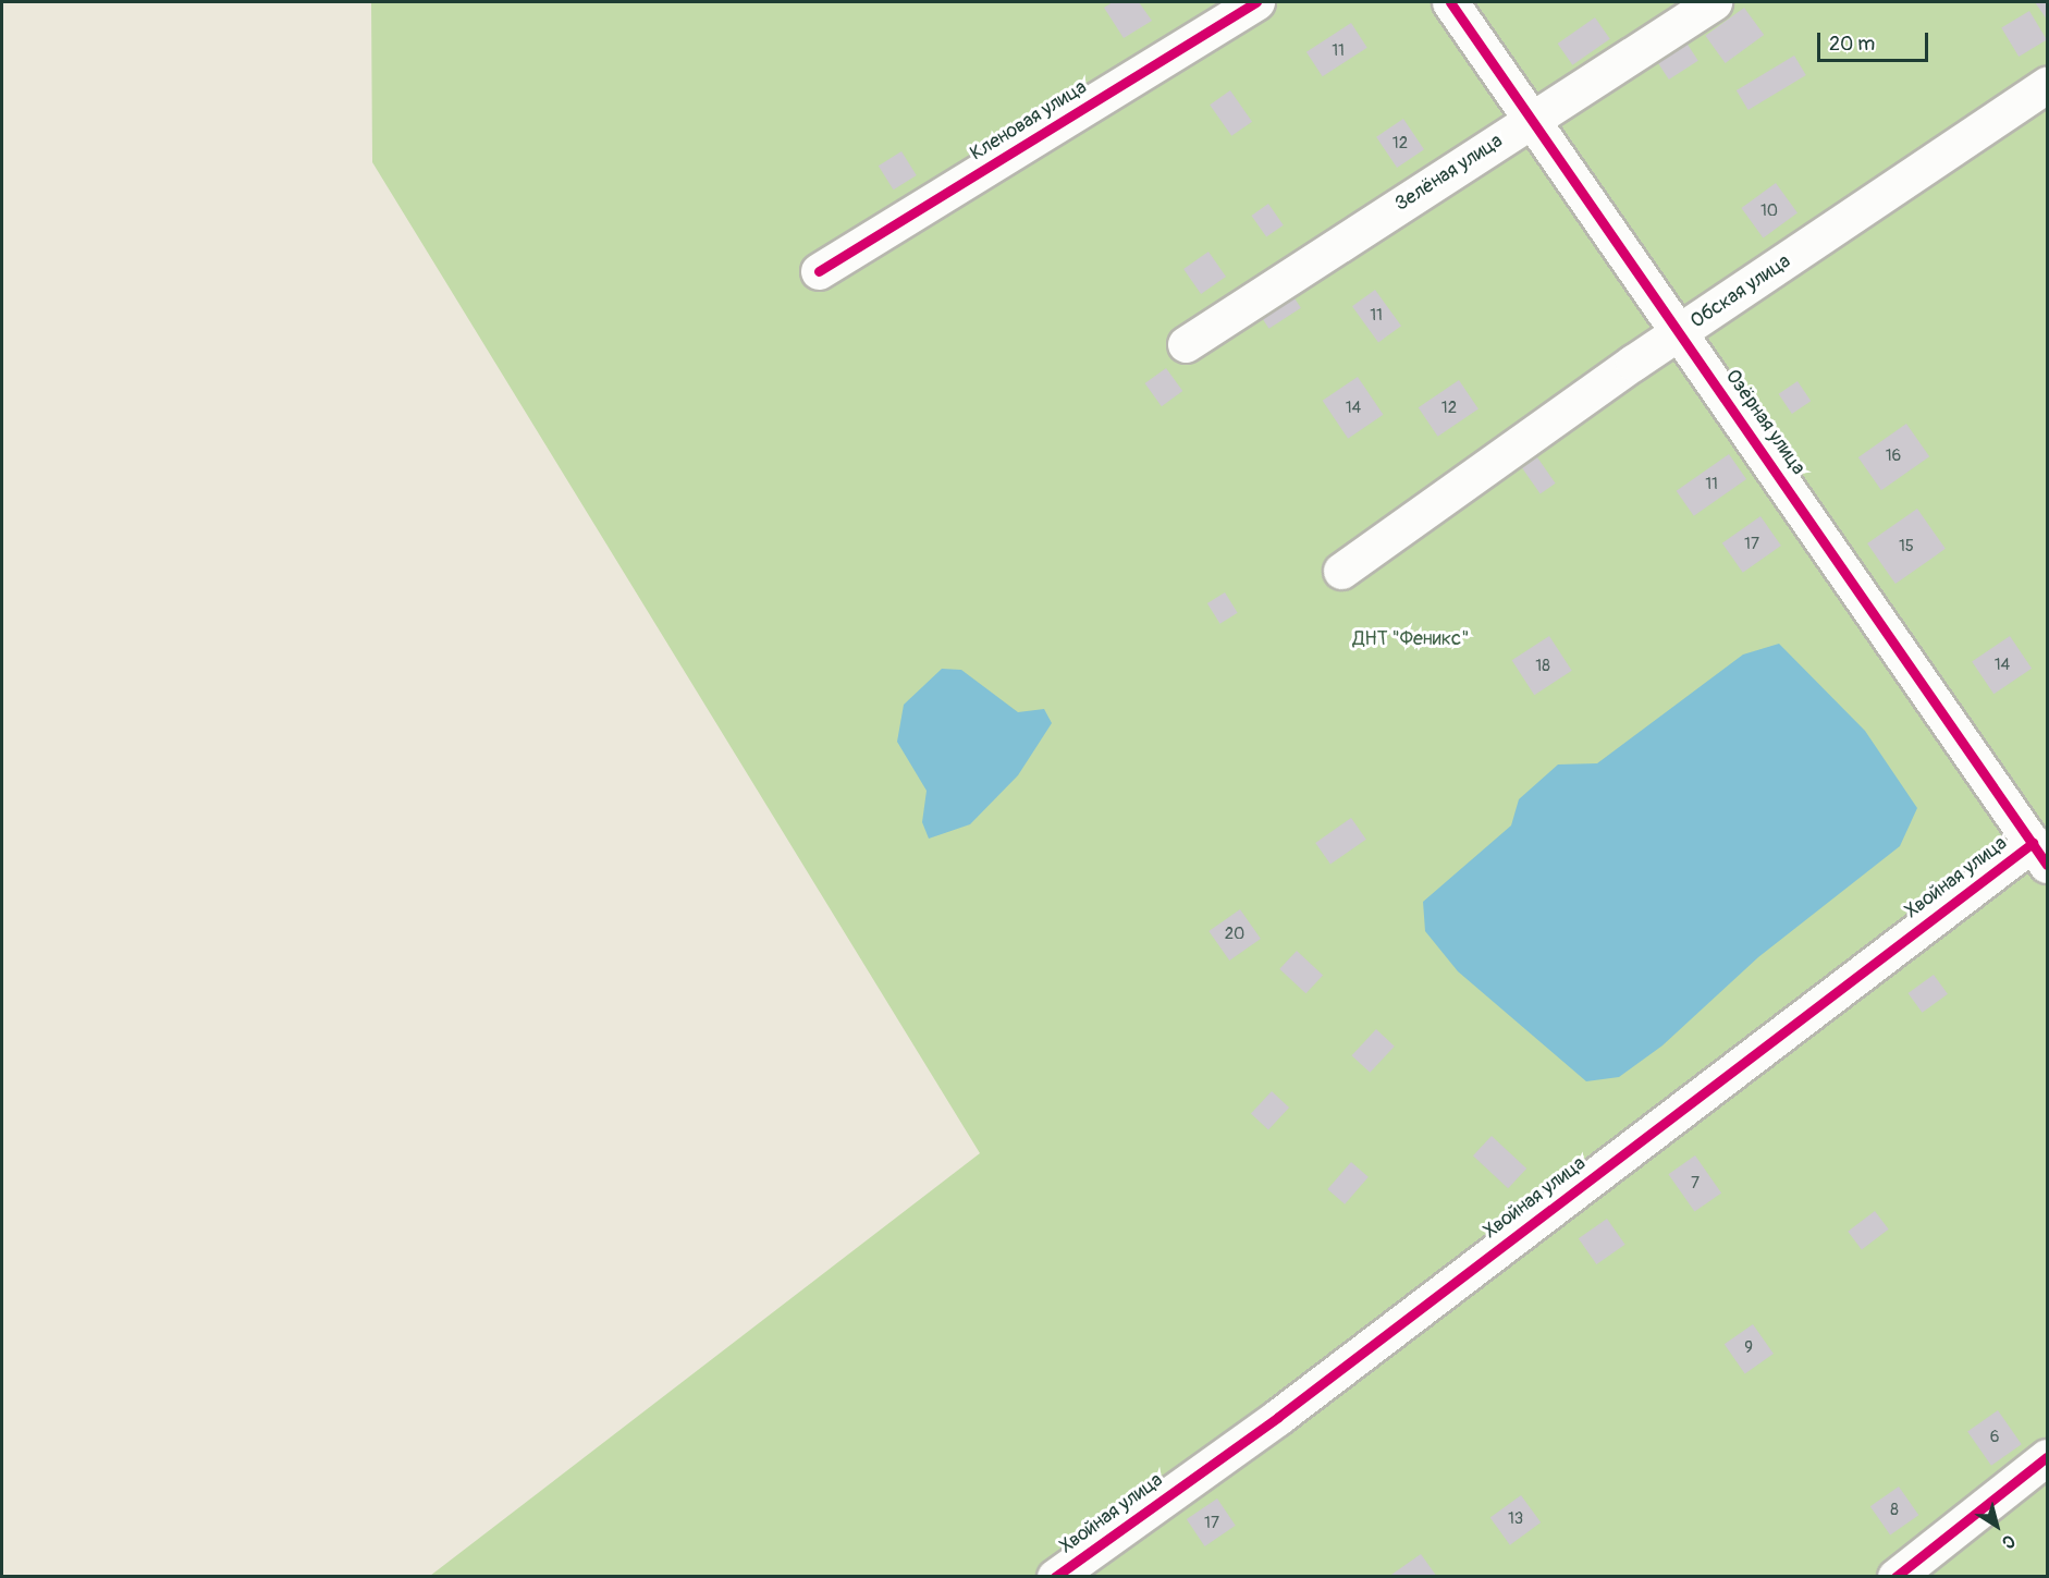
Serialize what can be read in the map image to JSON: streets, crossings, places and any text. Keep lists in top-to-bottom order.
{
  "streets": {
    "street": [
      "Кленовая улица",
      "Зелёная улица",
      "Обская улица",
      "Озёрная улица",
      "Хвойная улица"
    ]
  },
  "crossings": [
    ["Зелёная улица", "Озёрная улица"],
    ["Обская улица", "Озёрная улица"],
    ["Озёрная улица", "Хвойная улица"]
  ],
  "parks": ["ДНТ \"Феникс\""],
  "house_numbers": [
    "11",
    "12",
    "10",
    "11",
    "14",
    "12",
    "16",
    "11",
    "17",
    "15",
    "14",
    "18",
    "20",
    "7",
    "9",
    "6",
    "8",
    "13",
    "17"
  ],
  "scale_bar": "20 m",
  "north": "bottom right"
}
